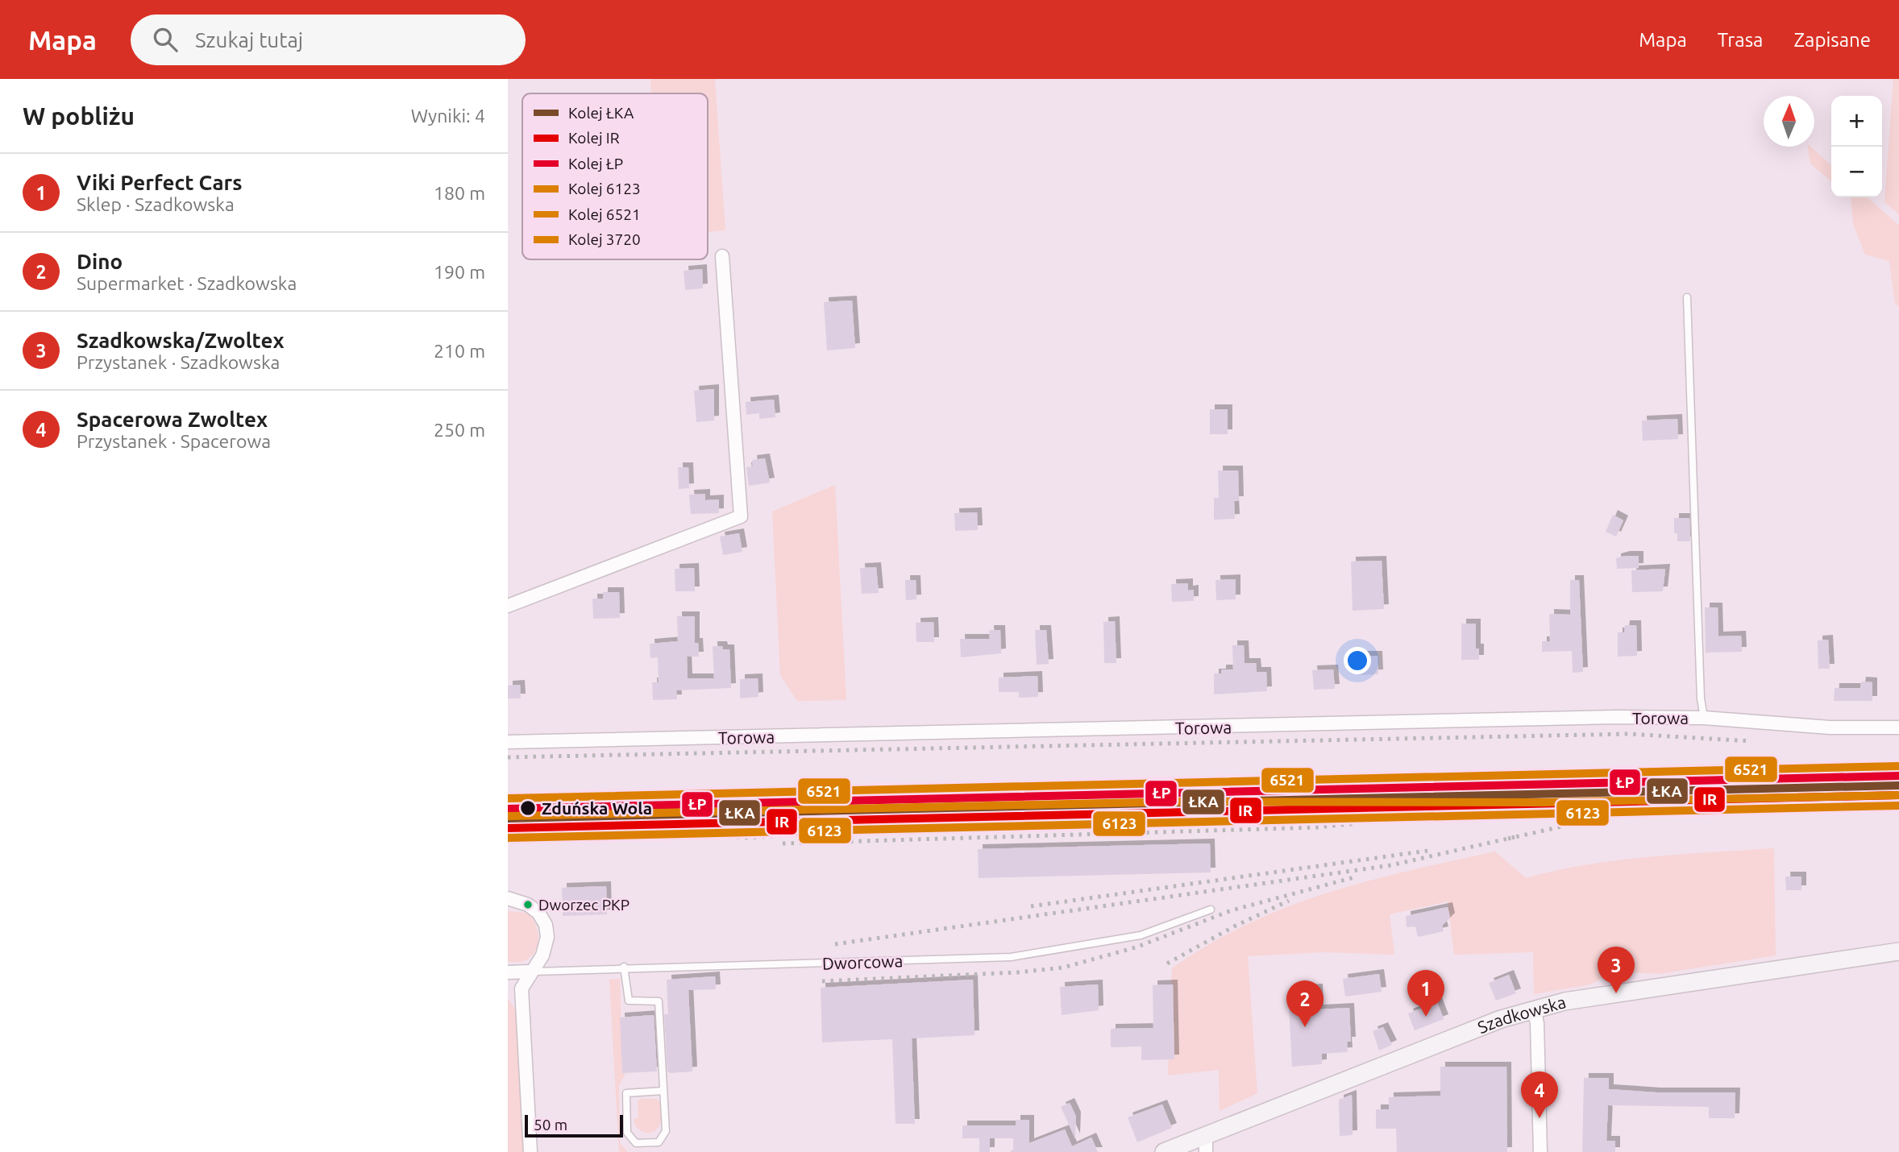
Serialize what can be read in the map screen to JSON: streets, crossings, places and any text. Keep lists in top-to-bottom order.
{
  "streets": {
    "street": ["Torowa", "Dworcowa", "Szadkowska"]
  },
  "places": ["Zduńska Wola", "Dworzec PKP"],
  "lines": [
    "rail line 6521",
    "rail line ŁP",
    "rail line ŁKA",
    "rail line IR",
    "rail line 3720",
    "rail line 6123"
  ],
  "legend": [
    "Kolej ŁKA",
    "Kolej IR",
    "Kolej ŁP",
    "Kolej 6123",
    "Kolej 6521",
    "Kolej 3720"
  ],
  "scale_bar": "50 m",
  "north": "top",
  "page": {
    "header": "Mapa",
    "search": "Szukaj tutaj",
    "nav": ["Mapa", "Trasa", "Zapisane"],
    "heading": ["W pobliżu", "Wyniki: 4"],
    "map_buttons": ["+", "−"],
    "list": [
      {
        "mark": "1",
        "name": "Viki Perfect Cars",
        "note": "Sklep · Szadkowska",
        "value": "180 m"
      },
      {
        "mark": "2",
        "name": "Dino",
        "note": "Supermarket · Szadkowska",
        "value": "190 m"
      },
      {
        "mark": "3",
        "name": "Szadkowska/Zwoltex",
        "note": "Przystanek · Szadkowska",
        "value": "210 m"
      },
      {
        "mark": "4",
        "name": "Spacerowa Zwoltex",
        "note": "Przystanek · Spacerowa",
        "value": "250 m"
      }
    ],
    "pins": [
      "3",
      "1",
      "2",
      "4"
    ],
    "scale": "50 m"
  }
}
